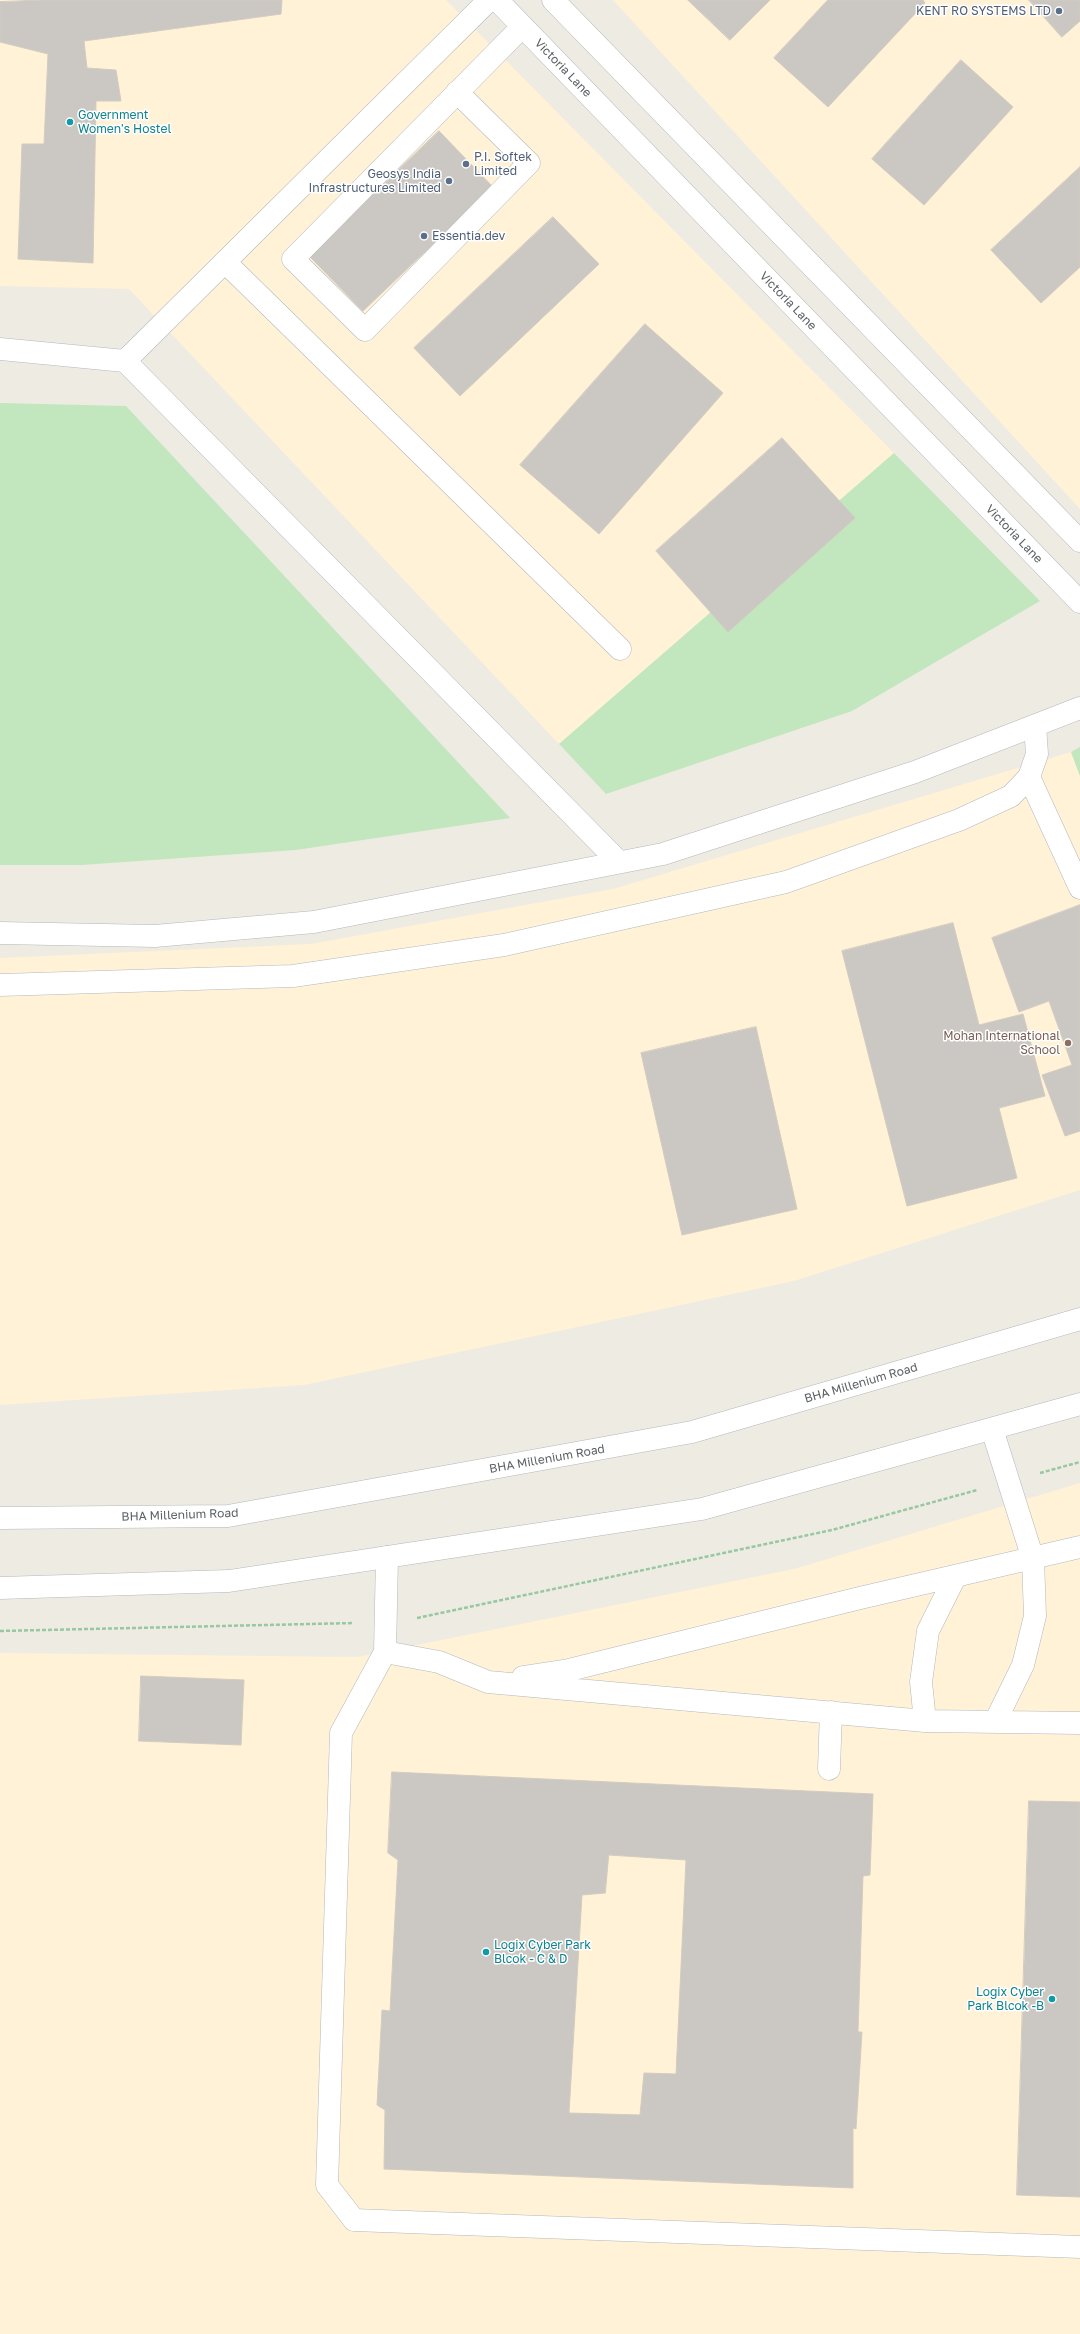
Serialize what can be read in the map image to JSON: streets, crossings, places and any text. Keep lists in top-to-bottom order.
{
  "streets": {
    "street": ["Victoria Lane", "BHA Millenium Road"]
  },
  "places": [
    "KENT RO SYSTEMS LTD",
    "Government Women's Hostel",
    "P.I. Softek Limited",
    "Geosys India Infrastructures Limited",
    "Essentia.dev",
    "Mohan International School",
    "Logix Cyber Park Blcok - C & D",
    "Logix Cyber Park Blcok -B"
  ]
}
